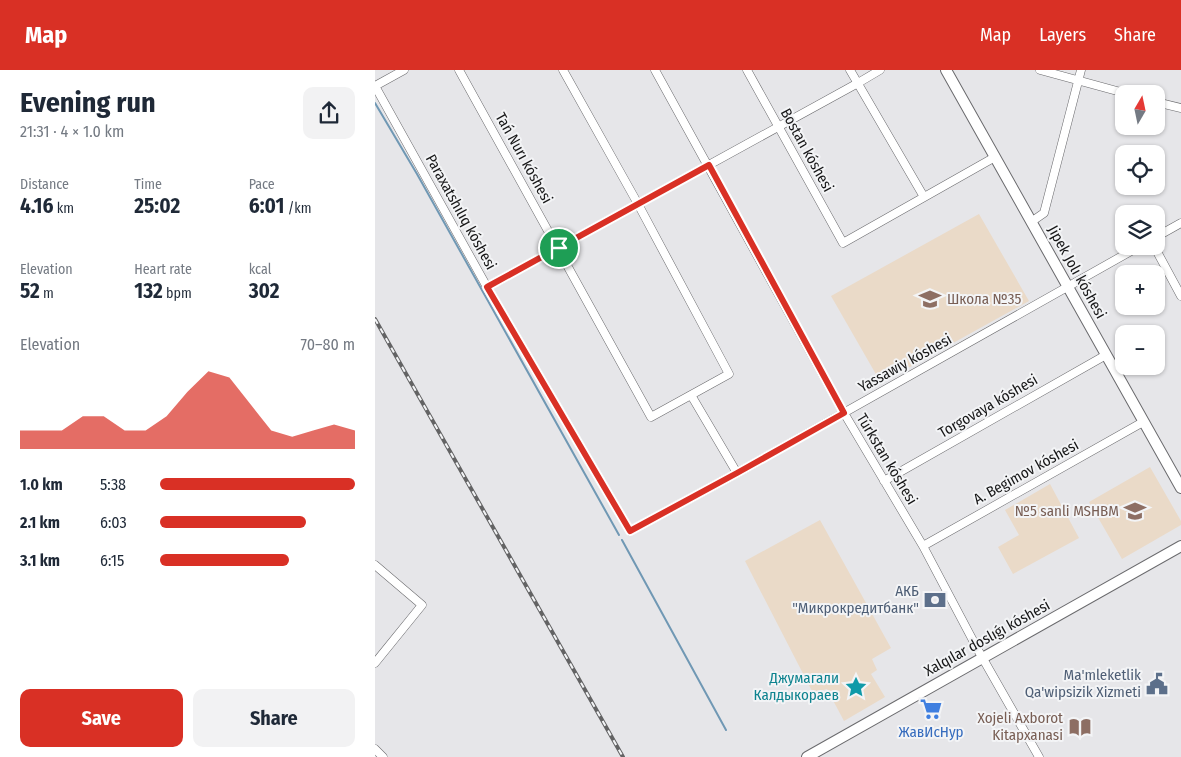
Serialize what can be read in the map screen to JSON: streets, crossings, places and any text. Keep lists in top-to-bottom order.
{
  "streets": {
    "street": [
      "Bostan kóshesi",
      "Tań Nurı kóshesi",
      "Paraxatshılıq kóshesi",
      "Jipek Jolı kóshesi",
      "Yassawiy kóshesi",
      "Torgovaya kóshesi",
      "Túrkstan kóshesi",
      "A. Begimov kóshesi",
      "Xalqılar doslıǵı kóshesi"
    ]
  },
  "crossings": [
    ["Paraxatshılıq kóshesi", "Yassawiy kóshesi"],
    ["Jipek Jolı kóshesi", "Yassawiy kóshesi"],
    ["Jipek Jolı kóshesi", "Torgovaya kóshesi"],
    ["Jipek Jolı kóshesi", "A. Begimov kóshesi"],
    ["Yassawiy kóshesi", "Túrkstan kóshesi"],
    ["Torgovaya kóshesi", "Túrkstan kóshesi"],
    ["Túrkstan kóshesi", "A. Begimov kóshesi"],
    ["Túrkstan kóshesi", "Xalqılar doslıǵı kóshesi"]
  ],
  "places": {
    "school or university": ["Школа №35", "№5 sanli MSHBM"],
    "bank": ["АКБ \"Микрокредитбанк\""],
    "public building": ["Ma'mleketlik Qa'wipsizik Xizmeti"],
    "place": ["Джумагали Калдыкораев"],
    "supermarket": ["ЖавИсНур"],
    "library": ["Xojeli Axborot Kitapxanasi"]
  },
  "north": "top",
  "page": {
    "header": "Map",
    "nav": ["Map", "Layers", "Share"],
    "heading": ["Evening run", "21:31 · 4 × 1.0 km"],
    "map_buttons": ["+", "−"],
    "stats": [
      ["Distance", "4.16 km"],
      ["Time", "25:02"],
      ["Pace", "6:01 /km"],
      ["Elevation", "52 m"],
      ["Heart rate", "132 bpm"],
      ["kcal", "302"]
    ],
    "chart": ["Elevation", "70–80 m"],
    "list": [
      {
        "name": "1.0 km",
        "note": "5:38"
      },
      {
        "name": "2.1 km",
        "note": "6:03"
      },
      {
        "name": "3.1 km",
        "note": "6:15"
      }
    ],
    "buttons": ["Save", "Share"]
  }
}
